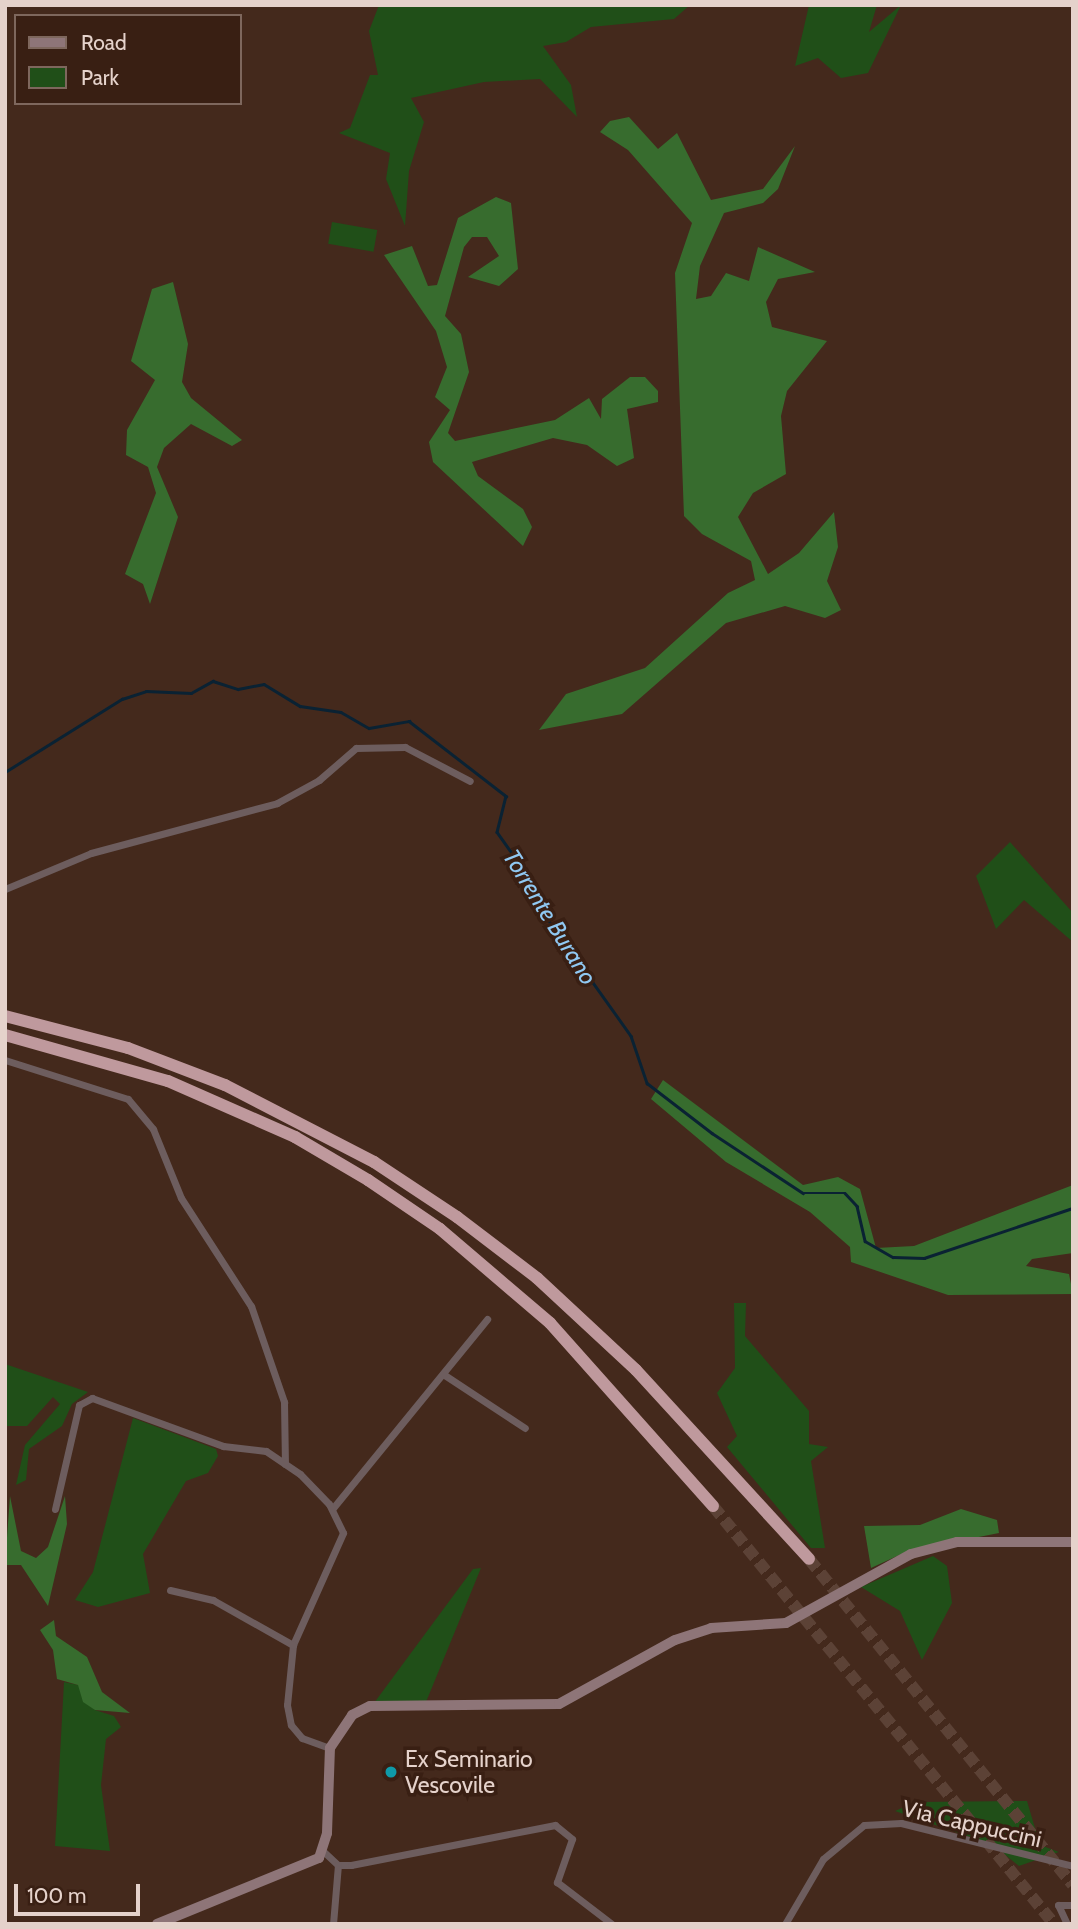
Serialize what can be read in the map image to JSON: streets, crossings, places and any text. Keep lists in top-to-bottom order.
{
  "streets": {
    "street": ["Via Cappuccini"]
  },
  "water": ["Torrente Burano"],
  "places": ["Ex Seminario Vescovile"],
  "legend": ["Road", "Park"],
  "scale_bar": "100 m"
}
